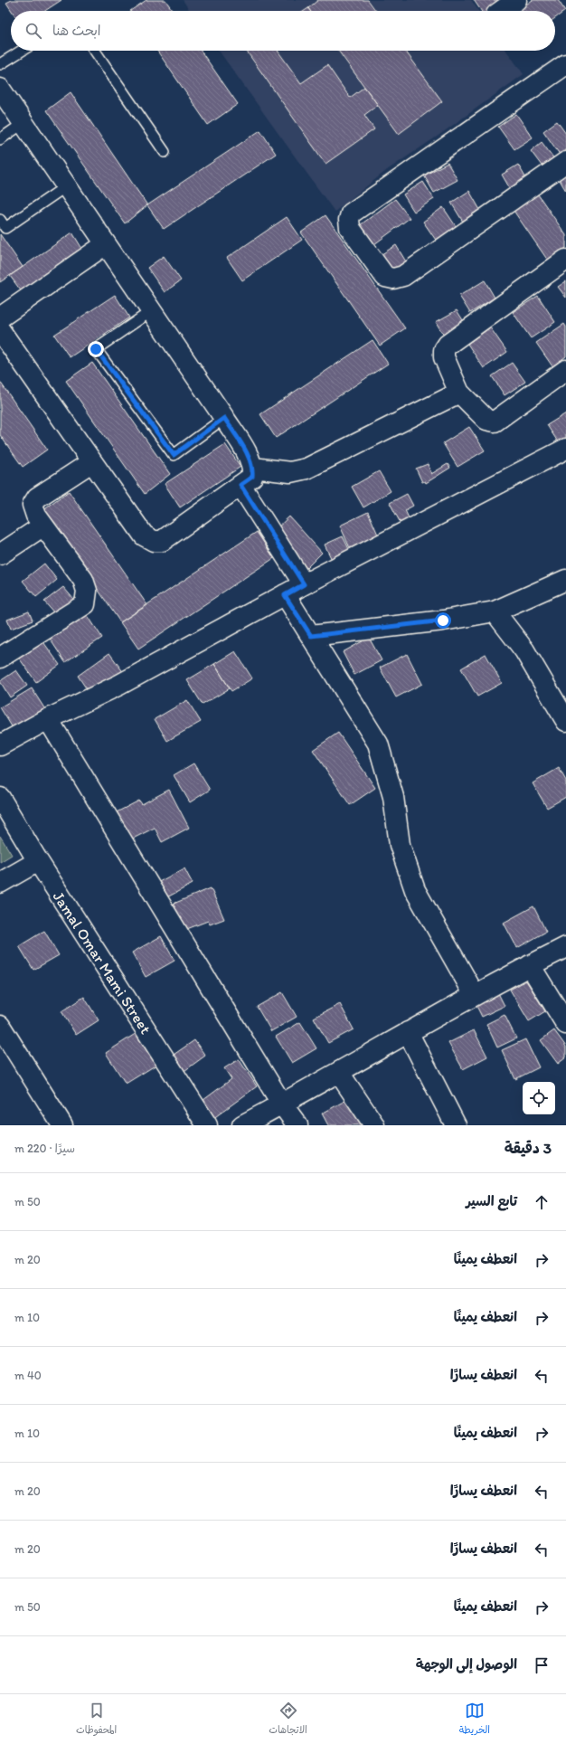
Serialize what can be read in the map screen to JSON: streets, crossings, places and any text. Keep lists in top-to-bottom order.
{
  "streets": {
    "street": ["Jamal Omar Mami Street"]
  },
  "page": {
    "search": "ابحث هنا",
    "heading": ["3 دقيقة", "سيرًا · 220 m"],
    "list": [
      ["تابع السير", "50 m"],
      ["انعطف يمينًا", "20 m"],
      ["انعطف يمينًا", "10 m"],
      ["انعطف يسارًا", "40 m"],
      ["انعطف يمينًا", "10 m"],
      ["انعطف يسارًا", "20 m"],
      ["انعطف يسارًا", "20 m"],
      ["انعطف يمينًا", "50 m"],
      "الوصول إلى الوجهة"
    ],
    "nav": ["الخريطة", "الاتجاهات", "المحفوظات"]
  }
}
